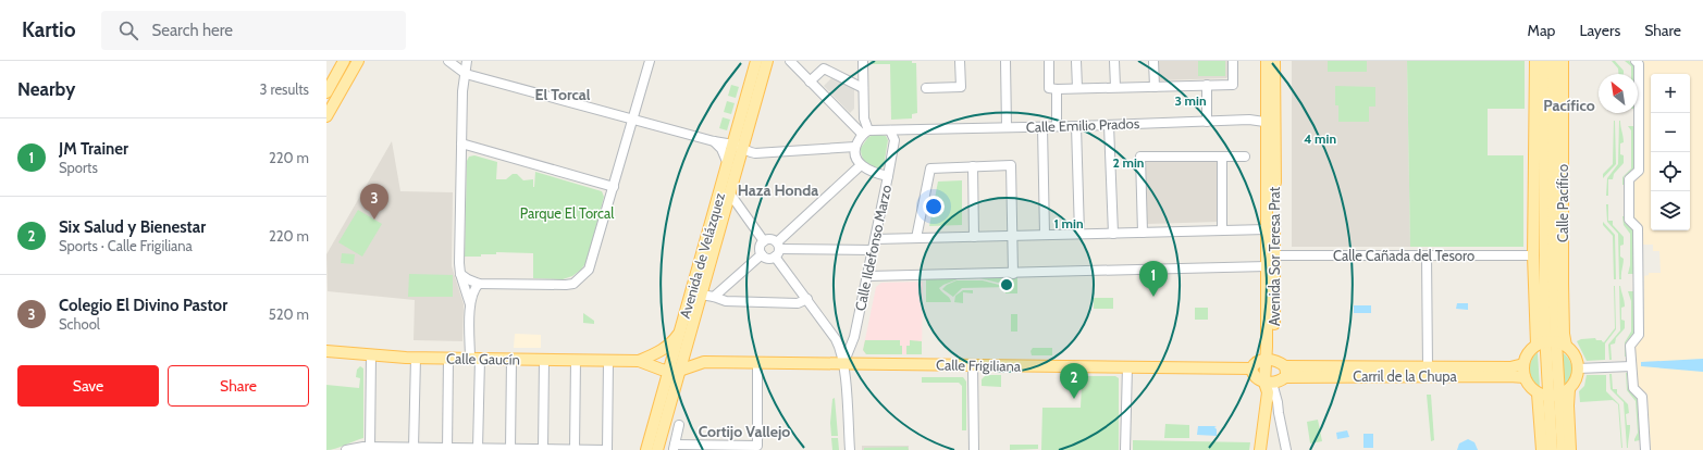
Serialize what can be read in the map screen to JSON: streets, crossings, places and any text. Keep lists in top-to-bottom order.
{
  "streets": {
    "main road": [
      "Calle Pacífico",
      "Avenida de Velázquez",
      "Avenida Sor Teresa Prat",
      "Calle Gaucín",
      "Calle Frigiliana",
      "Carril de la Chupa"
    ],
    "street": ["Calle Emilio Prados", "Calle Ildefonso Marzo", "Calle Cañada del Tesoro"]
  },
  "crossings": [
    ["Calle Emilio Prados", "Calle Ildefonso Marzo"],
    ["Calle Emilio Prados", "Avenida Sor Teresa Prat"],
    ["Calle Pacífico", "Calle Cañada del Tesoro"],
    ["Calle Ildefonso Marzo", "Calle Frigiliana"],
    ["Avenida de Velázquez", "Calle Gaucín"],
    ["Avenida de Velázquez", "Calle Frigiliana"],
    ["Calle Cañada del Tesoro", "Avenida Sor Teresa Prat"],
    ["Calle Gaucín", "Calle Frigiliana"]
  ],
  "districts": [
    "El Torcal",
    "Pacífico",
    "Haza Honda",
    "Cortijo Vallejo"
  ],
  "parks": ["Parque El Torcal"],
  "north": "top left",
  "page": {
    "header": "Kartio",
    "search": "Search here",
    "nav": ["Map", "Layers", "Share"],
    "heading": ["Nearby", "3 results"],
    "map_buttons": ["+", "−"],
    "list": [
      {
        "mark": "1",
        "name": "JM Trainer",
        "note": "Sports",
        "value": "220 m"
      },
      {
        "mark": "2",
        "name": "Six Salud y Bienestar",
        "note": "Sports · Calle Frigiliana",
        "value": "220 m"
      },
      {
        "mark": "3",
        "name": "Colegio El Divino Pastor",
        "note": "School",
        "value": "520 m"
      }
    ],
    "pins": ["3", "1", "2"],
    "buttons": ["Save", "Share"]
  },
  "rings": [
    "3 min",
    "4 min",
    "2 min",
    "1 min"
  ]
}
